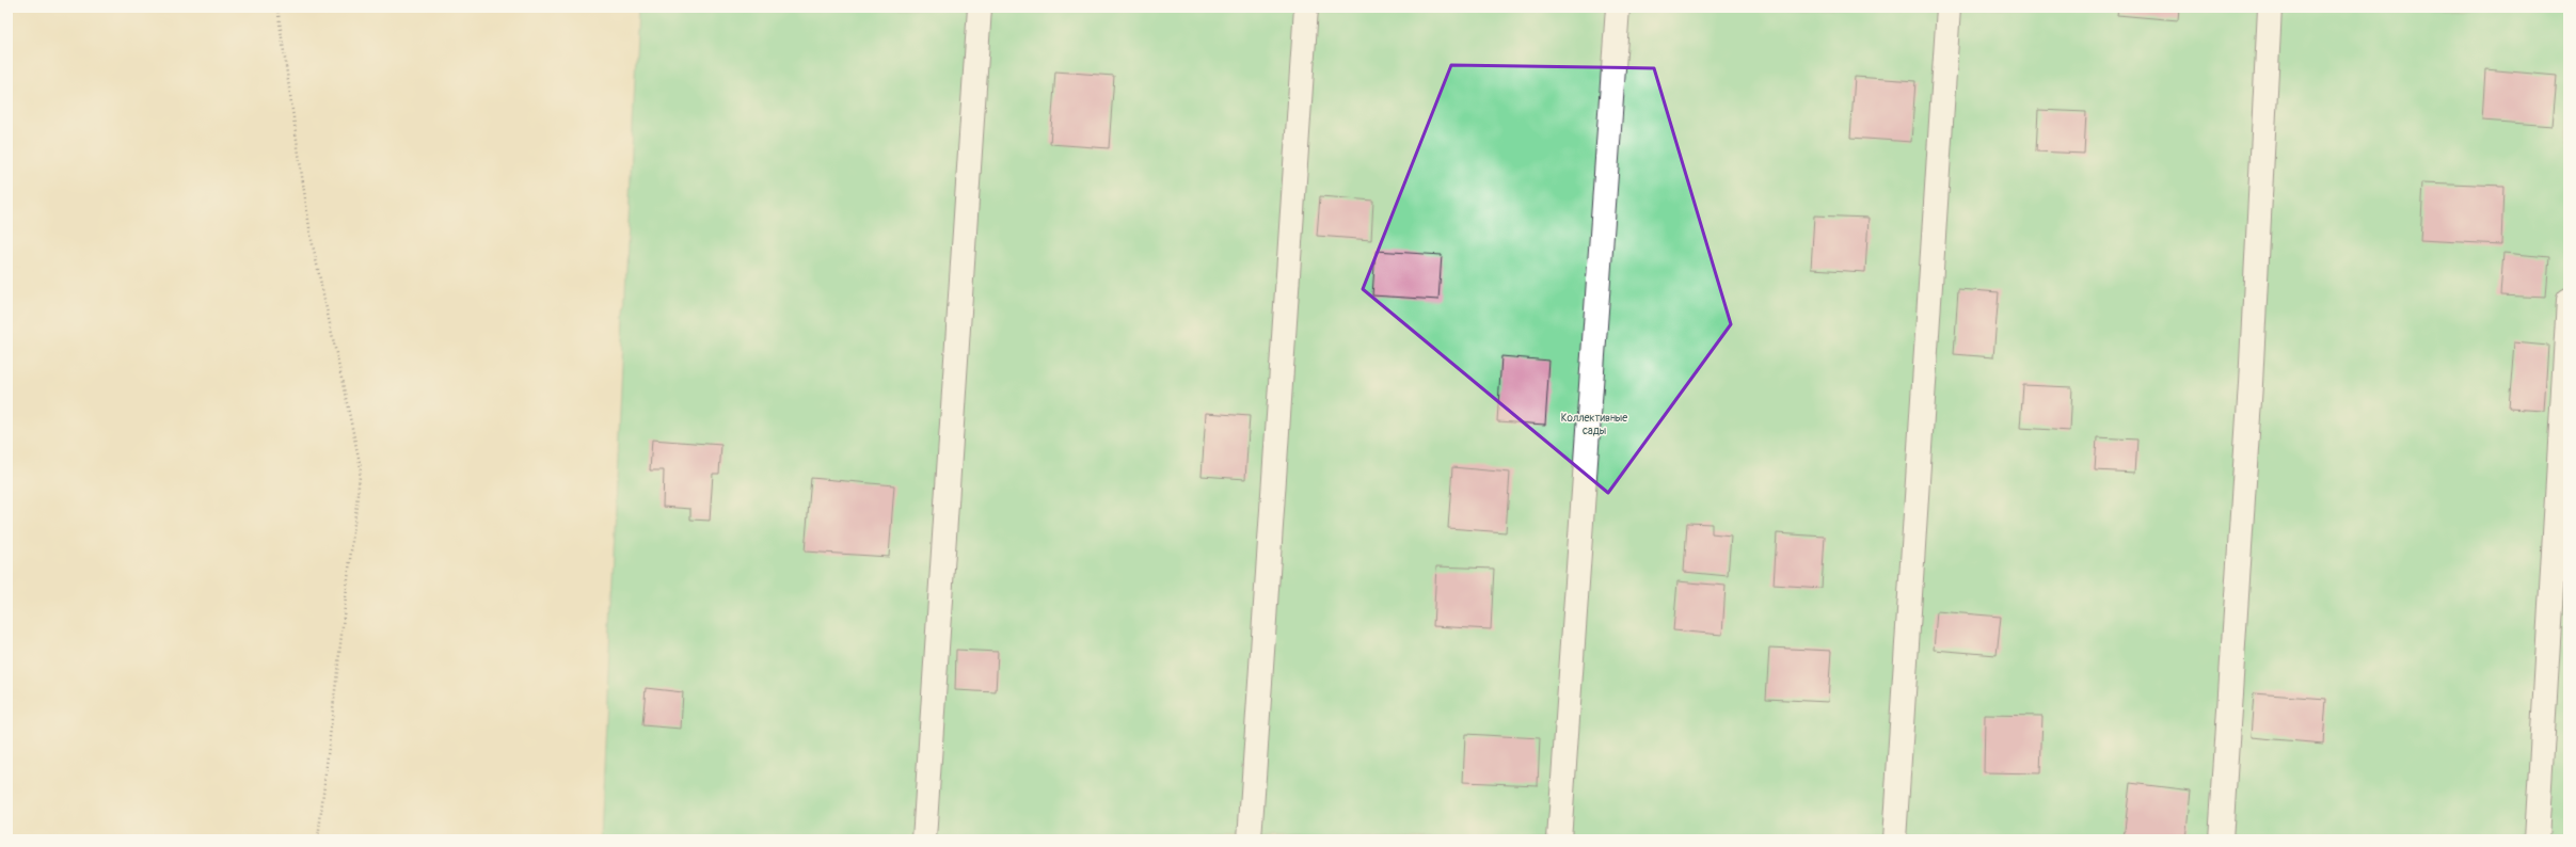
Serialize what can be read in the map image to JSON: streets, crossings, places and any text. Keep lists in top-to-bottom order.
{
  "parks": ["Коллективные сады"]
}
